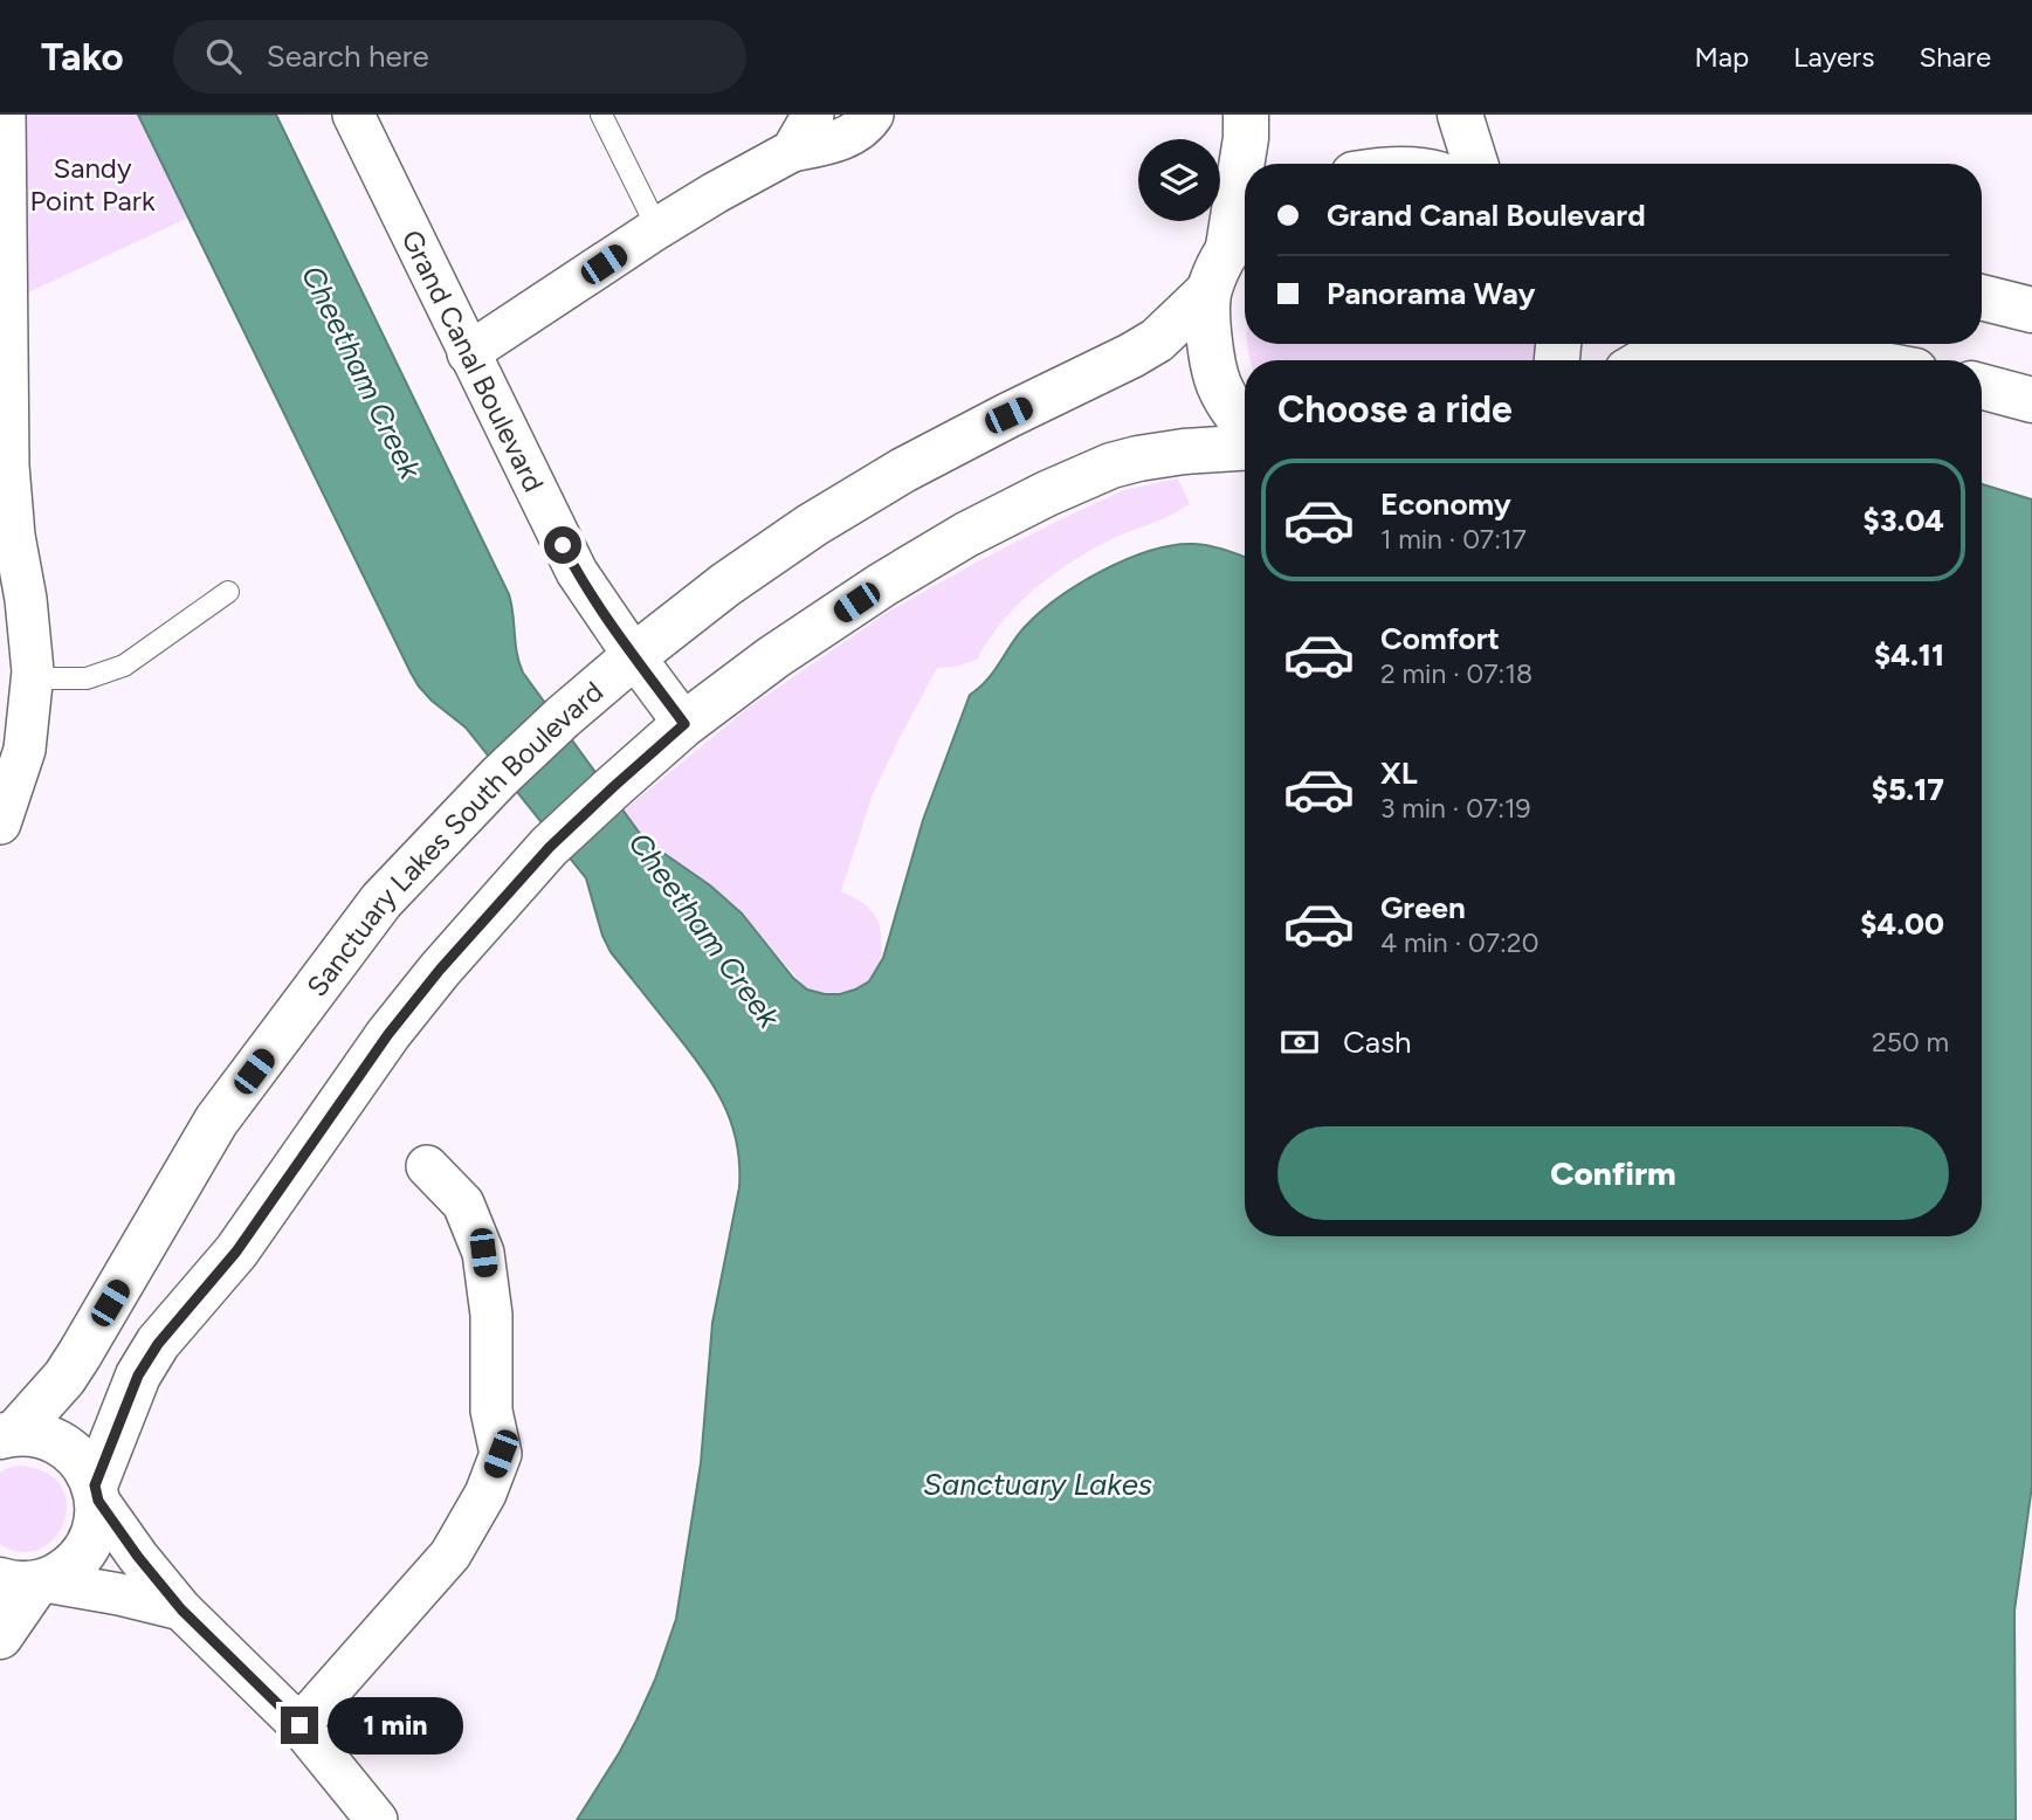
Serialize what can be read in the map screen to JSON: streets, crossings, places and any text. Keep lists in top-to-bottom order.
{
  "streets": {
    "street": ["Grand Canal Boulevard", "Sanctuary Lakes South Boulevard"]
  },
  "crossings": [
    ["Grand Canal Boulevard", "Sanctuary Lakes South Boulevard"]
  ],
  "water": ["Cheetham Creek", "Sanctuary Lakes"],
  "parks": ["Sandy Point Park"],
  "page": {
    "header": "Tako",
    "search": "Search here",
    "nav": ["Map", "Layers", "Share"],
    "banner": ["Grand Canal Boulevard", "Panorama Way"],
    "heading": "Choose a ride",
    "list": [
      {
        "name": "Economy",
        "note": "1 min · 07:17",
        "value": "$3.04"
      },
      {
        "name": "Comfort",
        "note": "2 min · 07:18",
        "value": "$4.11"
      },
      {
        "name": "XL",
        "note": "3 min · 07:19",
        "value": "$5.17"
      },
      {
        "name": "Green",
        "note": "4 min · 07:20",
        "value": "$4.00"
      }
    ],
    "pay": ["Cash", "250 m"],
    "buttons": "Confirm",
    "bubble": "1 min"
  }
}
